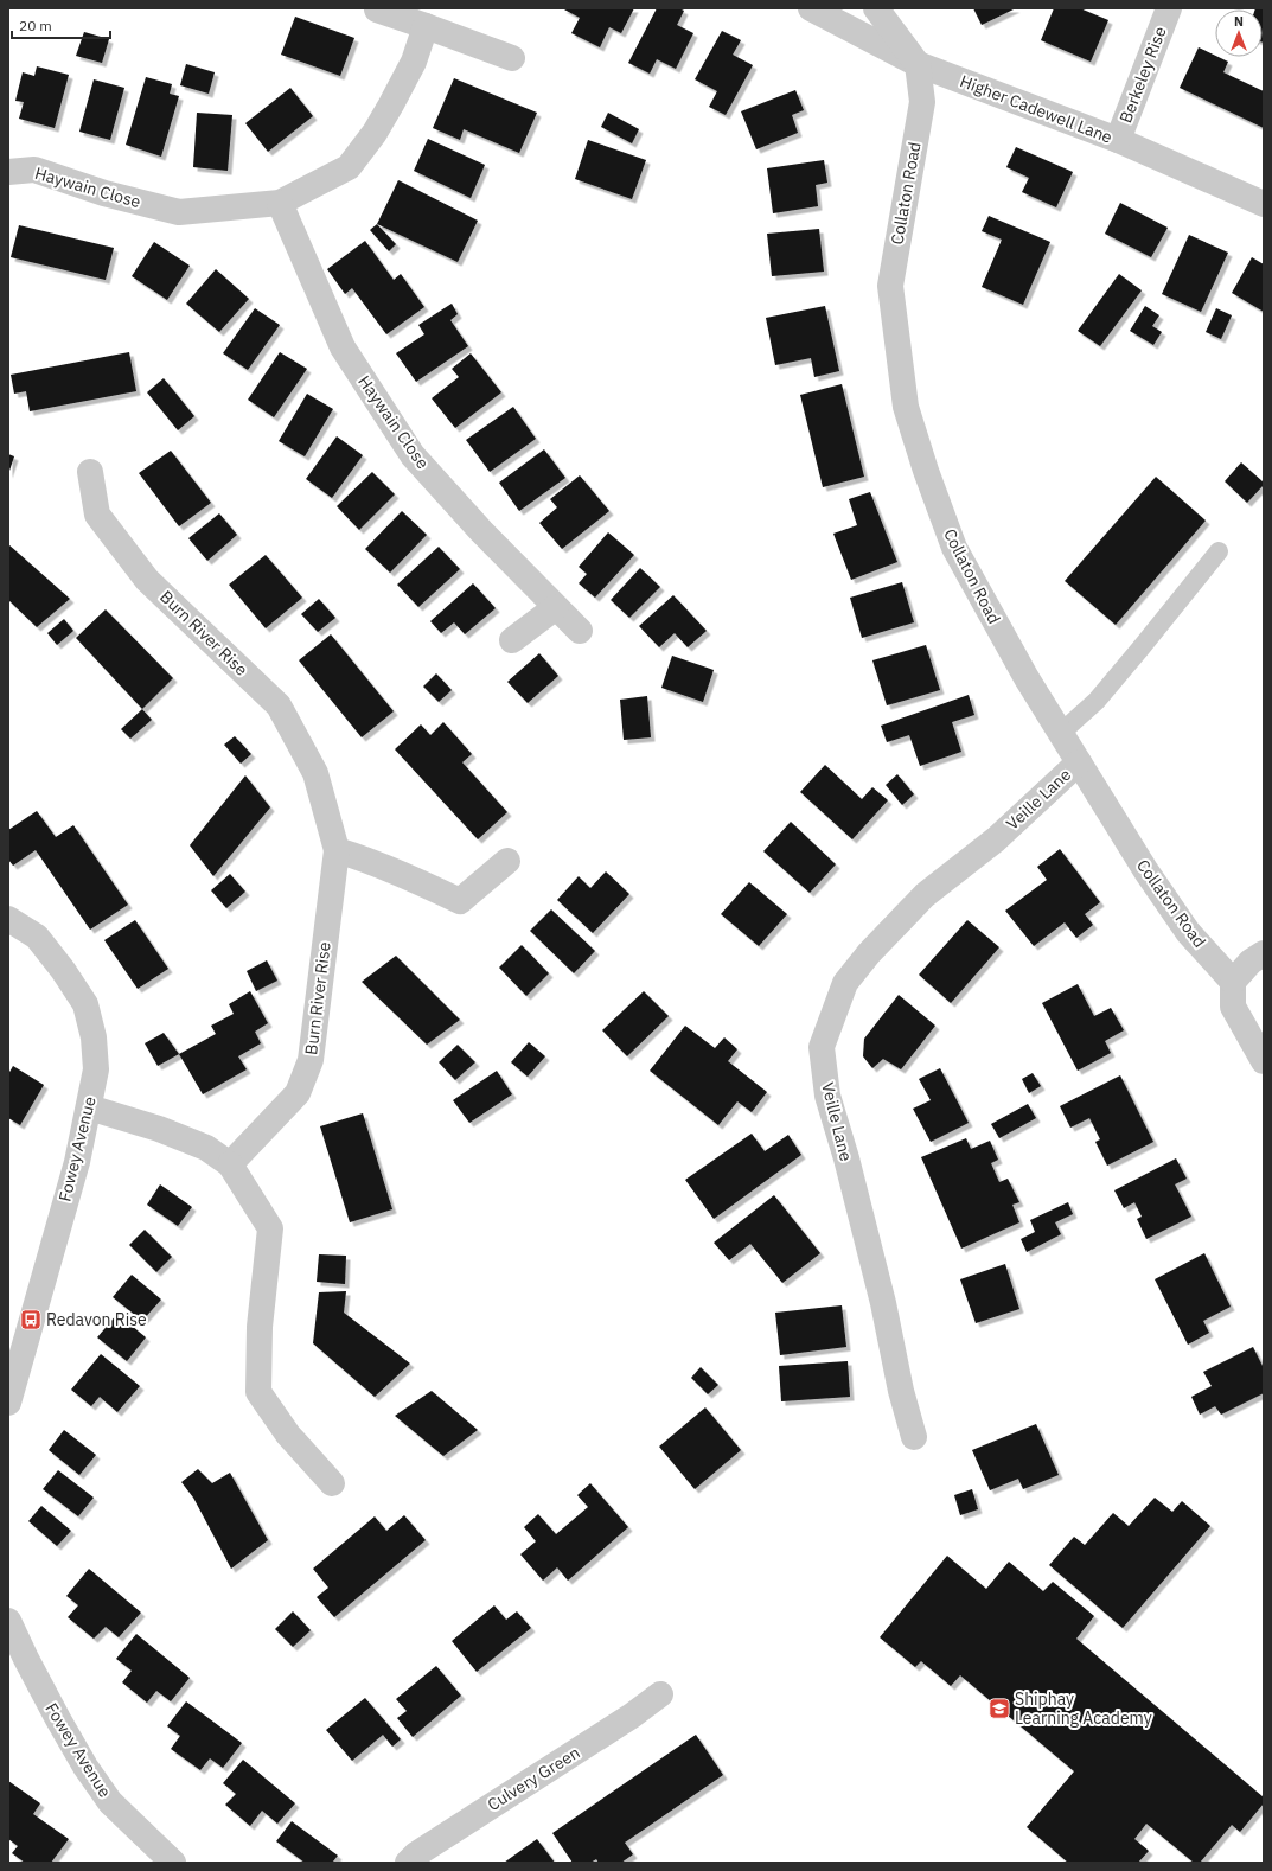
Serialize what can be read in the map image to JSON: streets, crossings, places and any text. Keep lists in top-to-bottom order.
{
  "streets": {
    "street": [
      "Berkeley Rise",
      "Higher Cadewell Lane",
      "Haywain Close",
      "Collaton Road",
      "Burn River Rise",
      "Veille Lane",
      "Fowey Avenue",
      "Culvery Green"
    ]
  },
  "crossings": [
    ["Berkeley Rise", "Higher Cadewell Lane"],
    ["Higher Cadewell Lane", "Collaton Road"],
    ["Collaton Road", "Veille Lane"]
  ],
  "places": {
    "bus stop": ["Redavon Rise"],
    "school or university": ["Shiphay Learning Academy"]
  },
  "scale_bar": "20 m",
  "north": "top"
}
